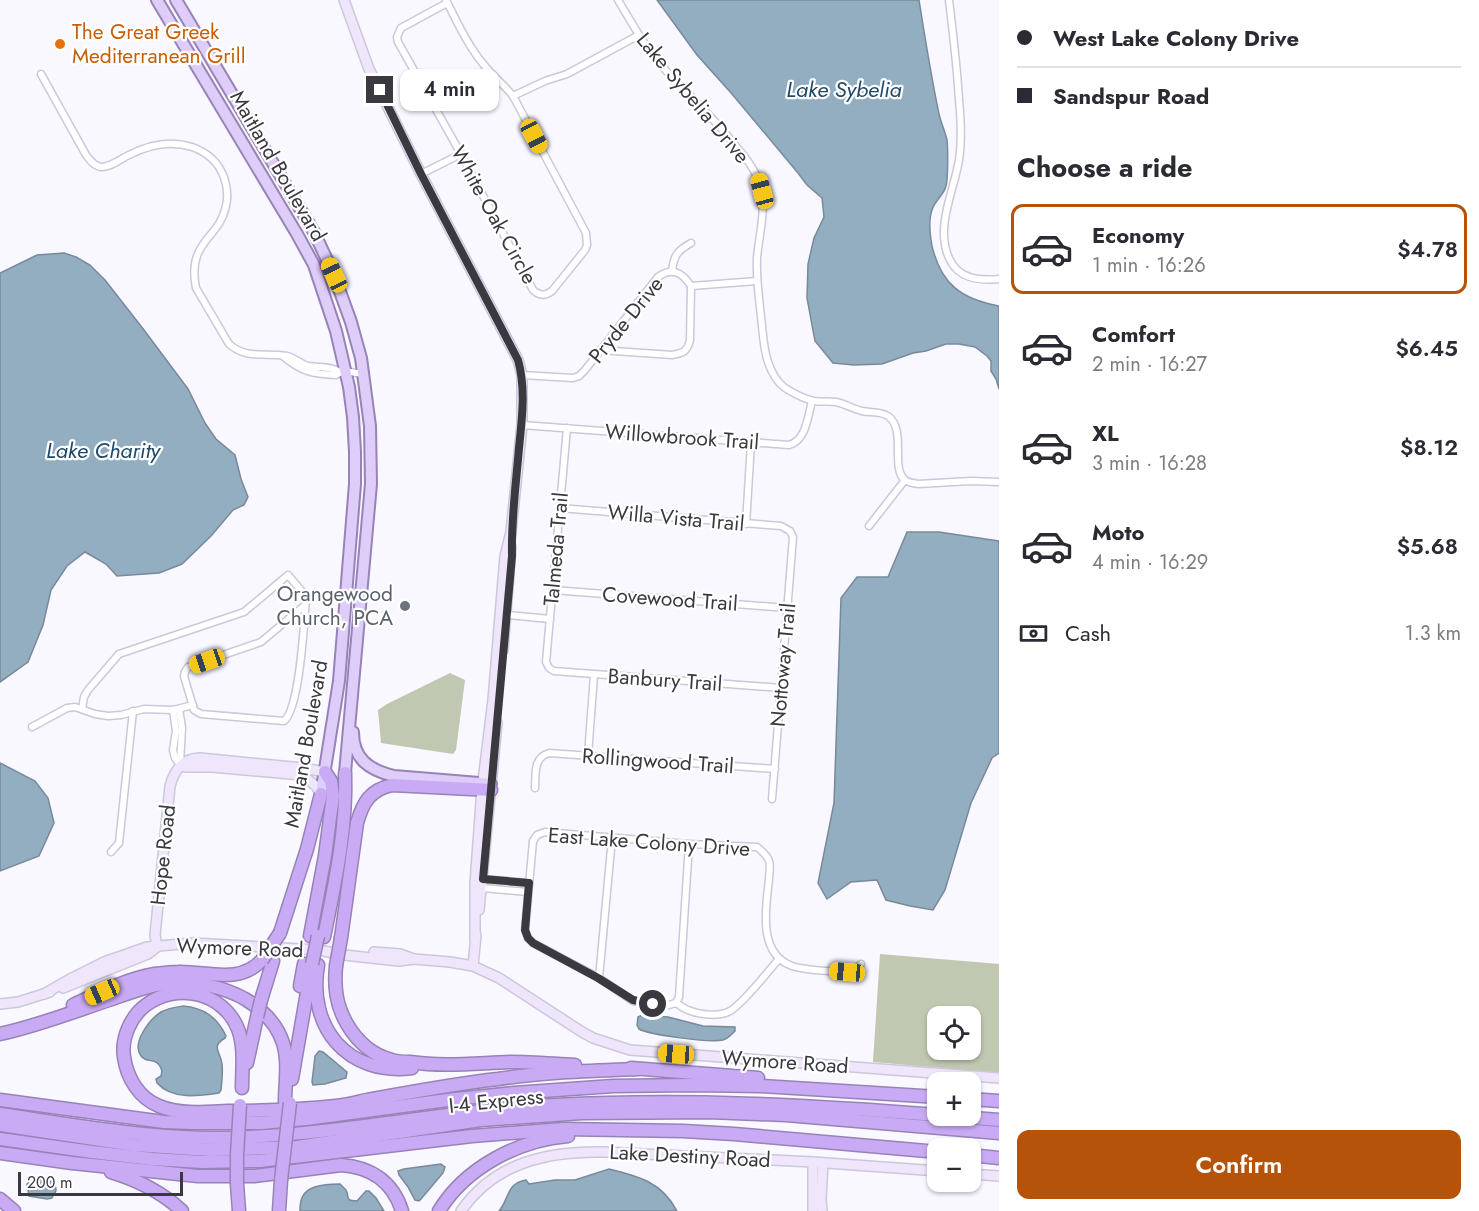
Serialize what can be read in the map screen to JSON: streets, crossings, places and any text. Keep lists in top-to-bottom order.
{
  "streets": {
    "highway": ["Maitland Boulevard", "I-4 Express"],
    "main road": ["Hope Road", "Wymore Road", "Lake Destiny Road"],
    "street": [
      "Lake Sybelia Drive",
      "White Oak Circle",
      "Pryde Drive",
      "Willowbrook Trail",
      "Willa Vista Trail",
      "Talmeda Trail",
      "Covewood Trail",
      "Nottoway Trail",
      "Banbury Trail",
      "Rollingwood Trail",
      "East Lake Colony Drive"
    ]
  },
  "crossings": [
    ["Lake Sybelia Drive", "Willowbrook Trail"],
    ["Willowbrook Trail", "Talmeda Trail"],
    ["Willa Vista Trail", "Talmeda Trail"],
    ["Willa Vista Trail", "Nottoway Trail"],
    ["Talmeda Trail", "Covewood Trail"],
    ["Talmeda Trail", "Banbury Trail"],
    ["Covewood Trail", "Nottoway Trail"],
    ["Nottoway Trail", "Banbury Trail"],
    ["Nottoway Trail", "Rollingwood Trail"],
    ["Hope Road", "Wymore Road"]
  ],
  "water": ["Lake Sybelia", "Lake Charity"],
  "places": ["The Great Greek Mediterranean Grill", "Orangewood Church, PCA"],
  "scale_bar": "200 m",
  "page": {
    "banner": ["West Lake Colony Drive", "Sandspur Road"],
    "bubble": "4 min",
    "heading": "Choose a ride",
    "list": [
      {
        "name": "Economy",
        "note": "1 min · 16:26",
        "value": "$4.78"
      },
      {
        "name": "Comfort",
        "note": "2 min · 16:27",
        "value": "$6.45"
      },
      {
        "name": "XL",
        "note": "3 min · 16:28",
        "value": "$8.12"
      },
      {
        "name": "Moto",
        "note": "4 min · 16:29",
        "value": "$5.68"
      }
    ],
    "pay": ["Cash", "1.3 km"],
    "map_buttons": ["+", "−"],
    "buttons": "Confirm",
    "scale": "200 m"
  }
}
